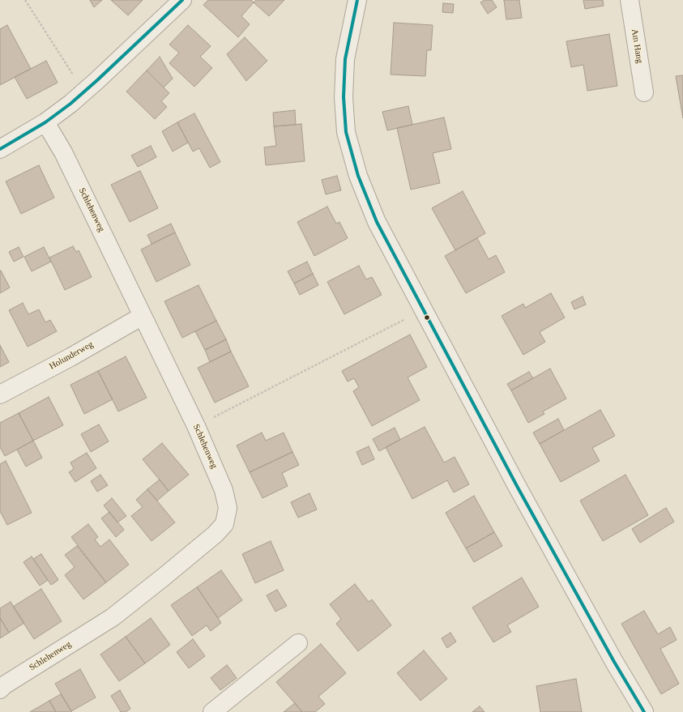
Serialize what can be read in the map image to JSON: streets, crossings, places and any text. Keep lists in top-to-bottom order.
{
  "streets": {
    "street": ["Am Hang", "Schlehenweg", "Holunderweg"]
  },
  "crossings": [
    ["Schlehenweg", "Holunderweg"]
  ]
}
